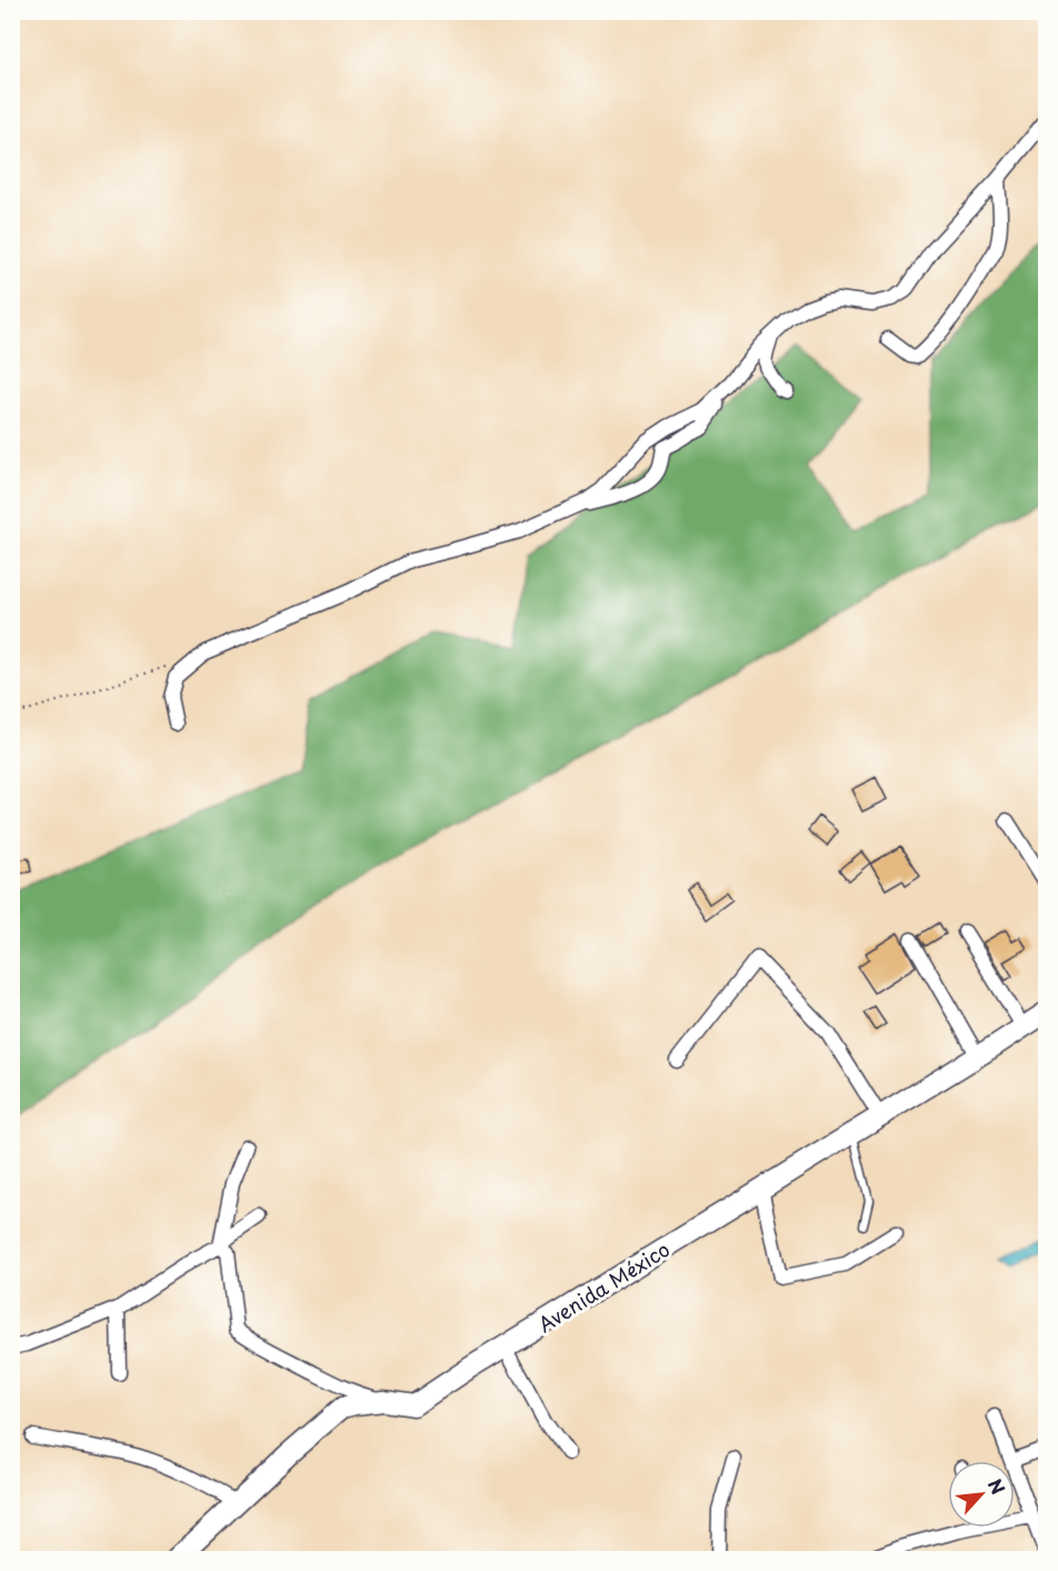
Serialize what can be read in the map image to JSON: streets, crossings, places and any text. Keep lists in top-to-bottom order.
{
  "streets": {
    "main road": ["Avenida México"]
  },
  "north": "top right"
}
